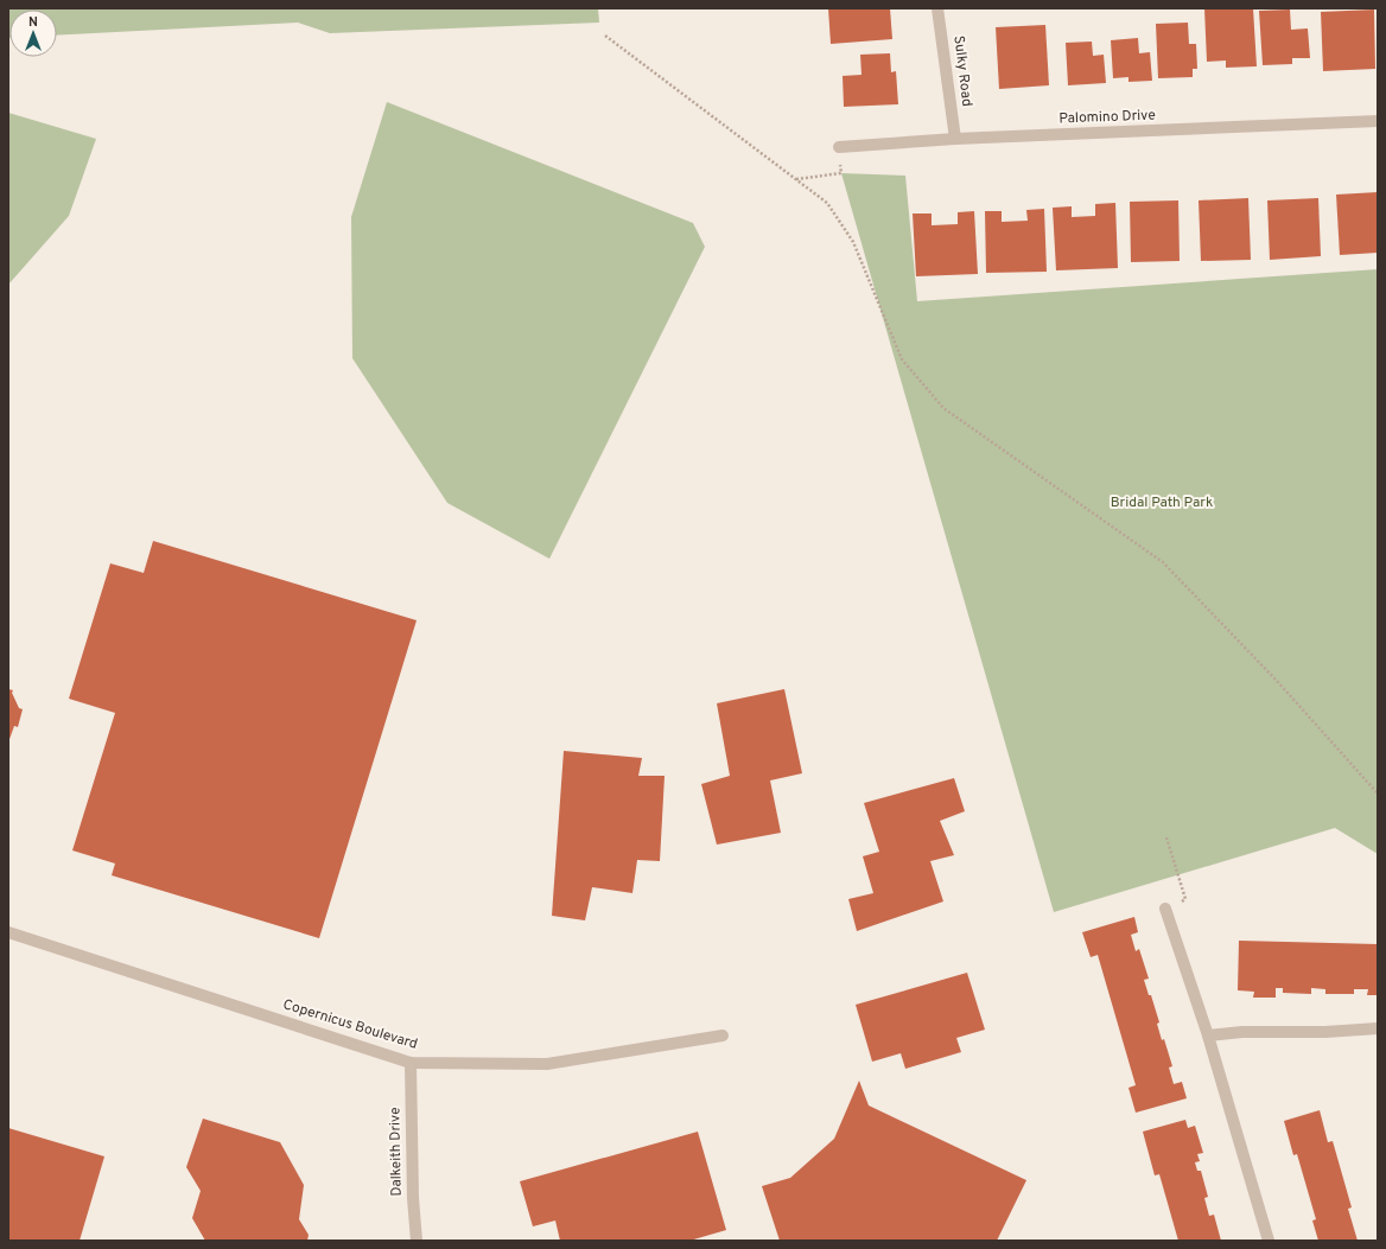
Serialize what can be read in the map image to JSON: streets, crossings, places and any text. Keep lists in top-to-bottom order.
{
  "streets": {
    "street": [
      "Sulky Road",
      "Palomino Drive",
      "Copernicus Boulevard",
      "Dalkeith Drive"
    ]
  },
  "crossings": [
    ["Sulky Road", "Palomino Drive"],
    ["Copernicus Boulevard", "Dalkeith Drive"]
  ],
  "parks": ["Bridal Path Park"],
  "north": "top"
}
